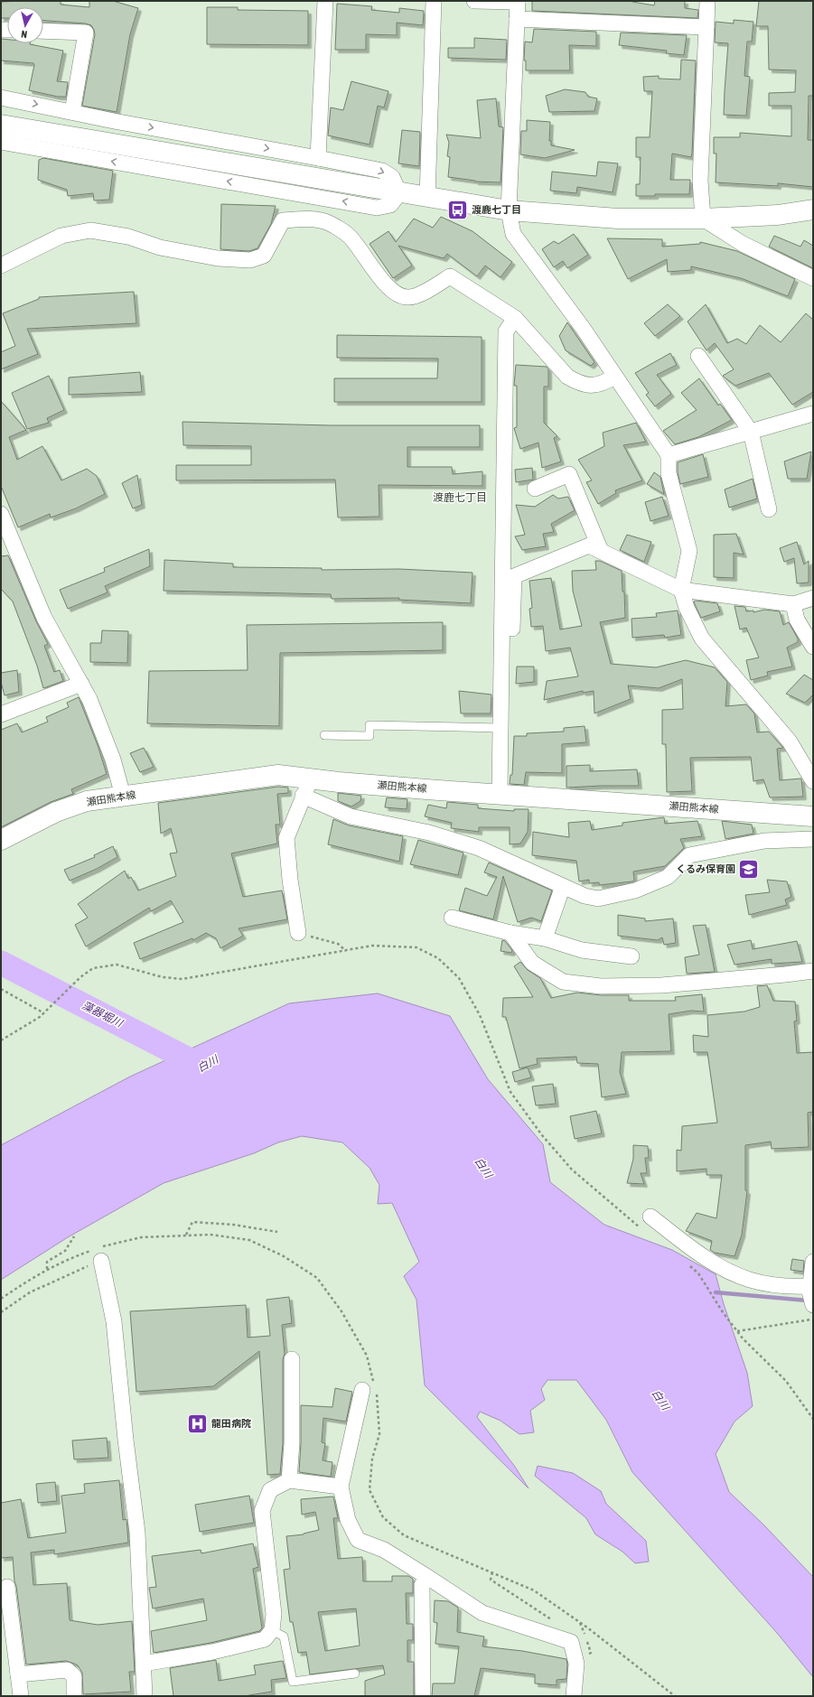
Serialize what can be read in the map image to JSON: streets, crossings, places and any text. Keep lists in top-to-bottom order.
{
  "streets": {
    "main road": ["瀬田熊本線"]
  },
  "districts": ["渡鹿七丁目"],
  "water": ["藻器堀川", "白川"],
  "places": {
    "bus stop": ["渡鹿七丁目"],
    "school or university": ["くるみ保育園"],
    "hospital": ["龍田病院"]
  },
  "north": "bottom"
}
